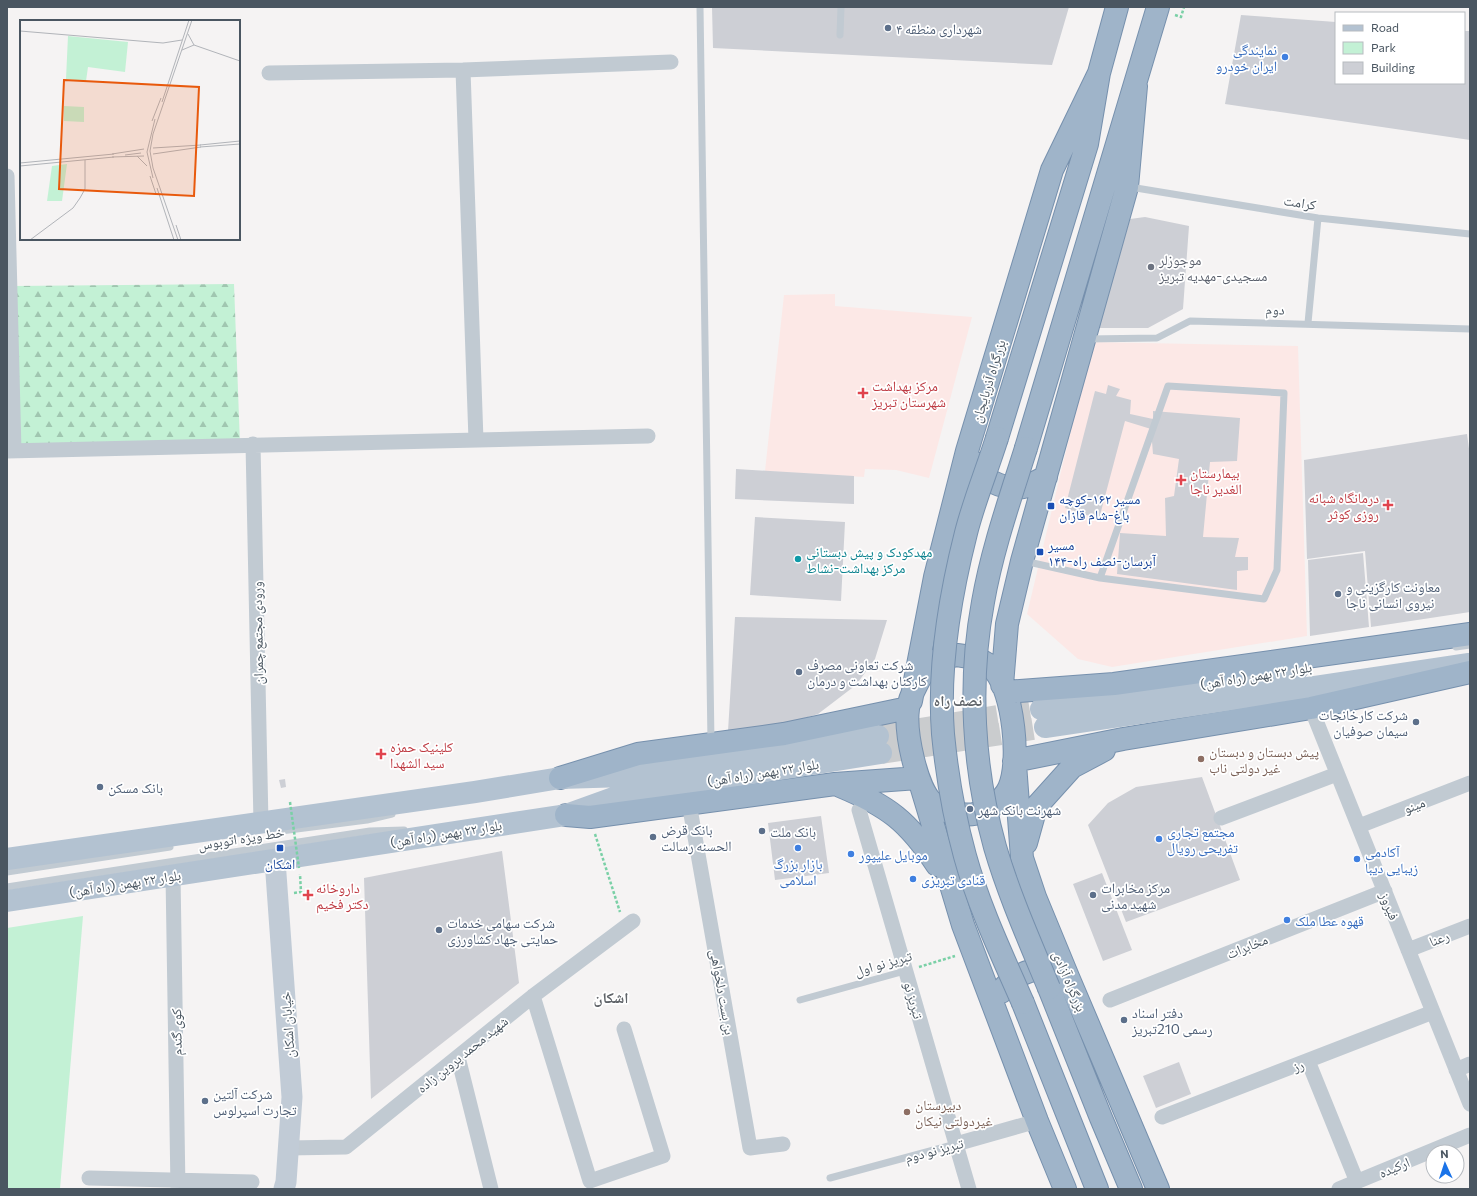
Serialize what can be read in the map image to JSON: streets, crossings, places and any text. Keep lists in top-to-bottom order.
{
  "streets": {
    "highway": ["بزرگراه آذربایجان", "بزرگراه آزادی"],
    "main road": ["بلوار ۲۲ بهمن (راه آهن)", "خیابان اشکان"],
    "street": [
      "ورودی مجتمع چمران",
      "مینو",
      "فیروز",
      "رعنا",
      "مخابرات",
      "بن بست دلخواهی",
      "تبریز نو",
      "کوی گندم",
      "شهید محمد پروین زاده",
      "رز",
      "تبریز نو دوم",
      "ارکیده"
    ],
    "lane": [
      "کرامت",
      "دوم",
      "خط ویژه اتوبوس",
      "تبریز نو اول"
    ]
  },
  "crossings": [
    ["بزرگراه آذربایجان", "بزرگراه آزادی"],
    ["ورودی مجتمع چمران", "بلوار ۲۲ بهمن (راه آهن)"],
    ["ورودی مجتمع چمران", "خط ویژه اتوبوس"],
    ["بلوار ۲۲ بهمن (راه آهن)", "خط ویژه اتوبوس"],
    ["بلوار ۲۲ بهمن (راه آهن)", "خیابان اشکان"],
    ["بلوار ۲۲ بهمن (راه آهن)", "کوی گندم"],
    ["مینو", "فیروز"],
    ["فیروز", "رعنا"],
    ["فیروز", "مخابرات"],
    ["فیروز", "رز"],
    ["تبریز نو اول", "تبریز نو"],
    ["تبریز نو", "تبریز نو دوم"],
    ["خیابان اشکان", "شهید محمد پروین زاده"]
  ],
  "districts": ["نصف راه", "اشکان"],
  "places": {
    "other": [
      "شهرداری منطقه ۴",
      "نمایندگی ایران خودرو",
      "موجوزلر مسجیدی-مهدیه تبریز",
      "مهدکودک و پیش دبستانی مرکز بهداشت-نشاط",
      "معاونت کارگزینی و نیروی انسانی ناجا",
      "شرکت تعاونی مصرف کارکنان بهداشت و درمان",
      "شرکت کارخانجات سیمان صوفیان",
      "پیش دبستان و دبستان غیر دولتی ناب",
      "بانک مسکن",
      "شهرنت بانک شهر",
      "بانک ملت",
      "بانک قرض الحسنه رسالت",
      "مجتمع تجاری تفریحی رویال",
      "بازار بزرگ اسلامی",
      "موبایل علیپور",
      "آکادمی زیبایی دیبا",
      "قنادی تبریزی",
      "مرکز مخابرات شهید مدنی",
      "قهوه عطا ملک",
      "شرکت سهامی خدمات حمایتی جهاد کشاورزی",
      "دفتر اسناد رسمی 210تبریز",
      "شرکت آلتین تجارت اسپرلوس",
      "دبیرستان غیردولتی نیکان"
    ],
    "health": [
      "مرکز بهداشت شهرستان تبریز",
      "بیمارستان الغدیر ناجا",
      "درمانگاه شبانه روزی کوثر",
      "کلینیک حمزه سید الشهدا",
      "داروخانه دکتر فخیم"
    ],
    "transit": ["مسیر ۱۶۲-کوچه باغ-شام قازان", "مسیر ۱۴۴-آبرسان-نصف راه", "اشکان"]
  },
  "legend": ["Road", "Park", "Building"],
  "north": "top"
}
